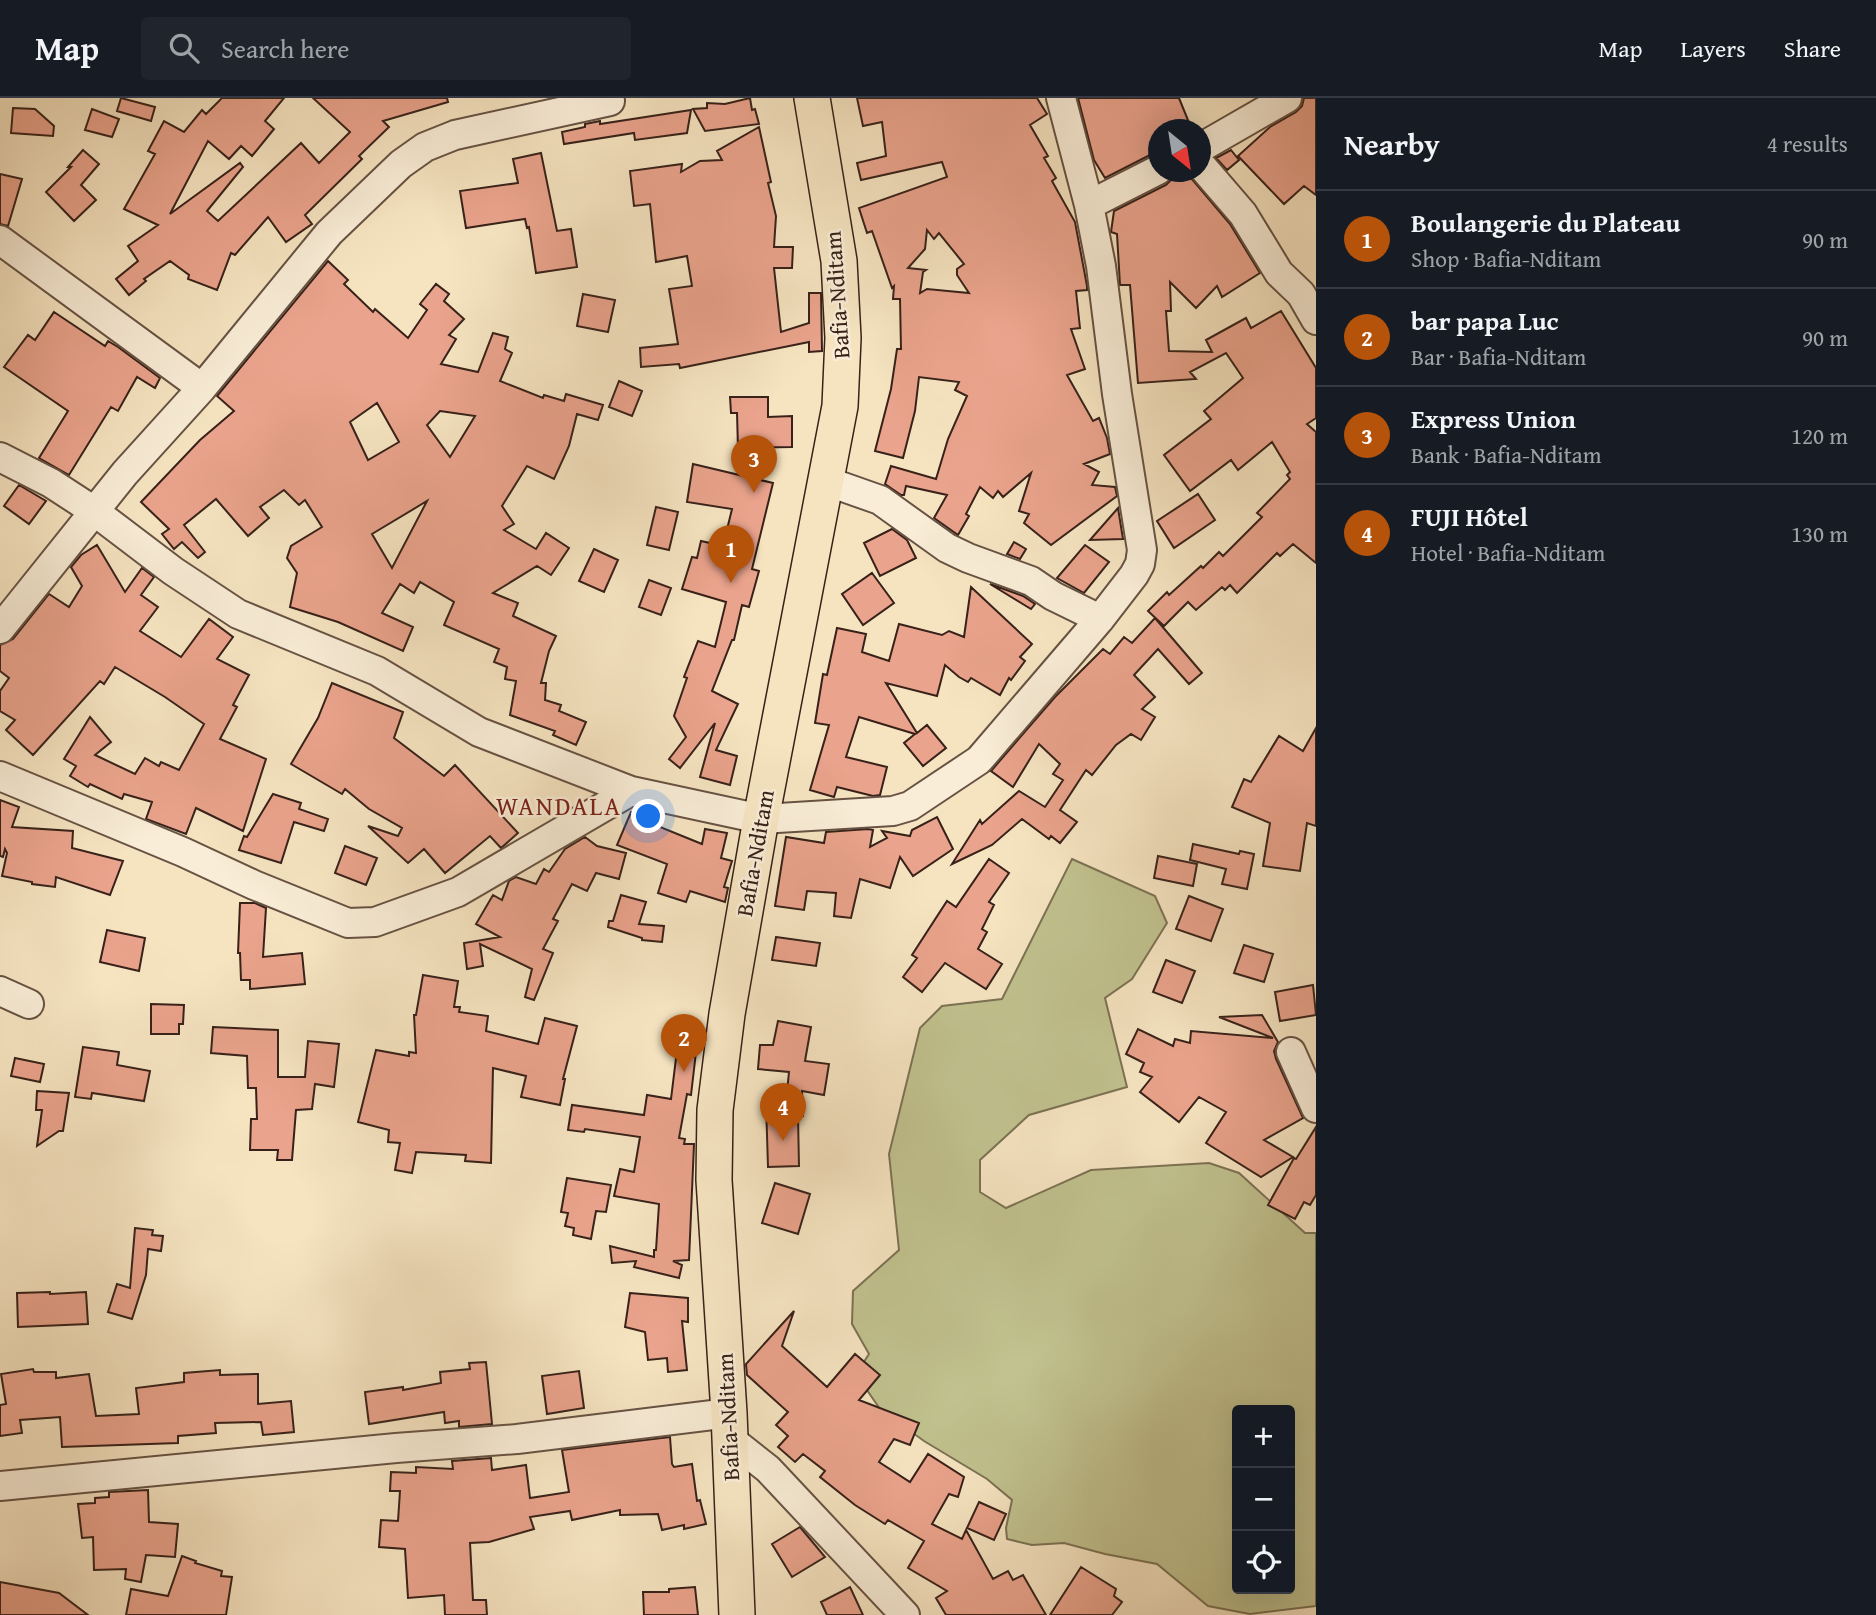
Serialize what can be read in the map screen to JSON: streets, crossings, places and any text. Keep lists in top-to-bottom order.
{
  "streets": {
    "main road": ["Bafia-Nditam"]
  },
  "districts": ["WANDALA"],
  "north": "bottom right",
  "page": {
    "header": "Map",
    "search": "Search here",
    "nav": ["Map", "Layers", "Share"],
    "heading": ["Nearby", "4 results"],
    "list": [
      {
        "mark": "1",
        "name": "Boulangerie du Plateau",
        "note": "Shop · Bafia-Nditam",
        "value": "90 m"
      },
      {
        "mark": "2",
        "name": "bar papa Luc",
        "note": "Bar · Bafia-Nditam",
        "value": "90 m"
      },
      {
        "mark": "3",
        "name": "Express Union",
        "note": "Bank · Bafia-Nditam",
        "value": "120 m"
      },
      {
        "mark": "4",
        "name": "FUJI Hôtel",
        "note": "Hotel · Bafia-Nditam",
        "value": "130 m"
      }
    ],
    "pins": [
      "3",
      "1",
      "2",
      "4"
    ],
    "map_buttons": ["+", "−"]
  }
}
